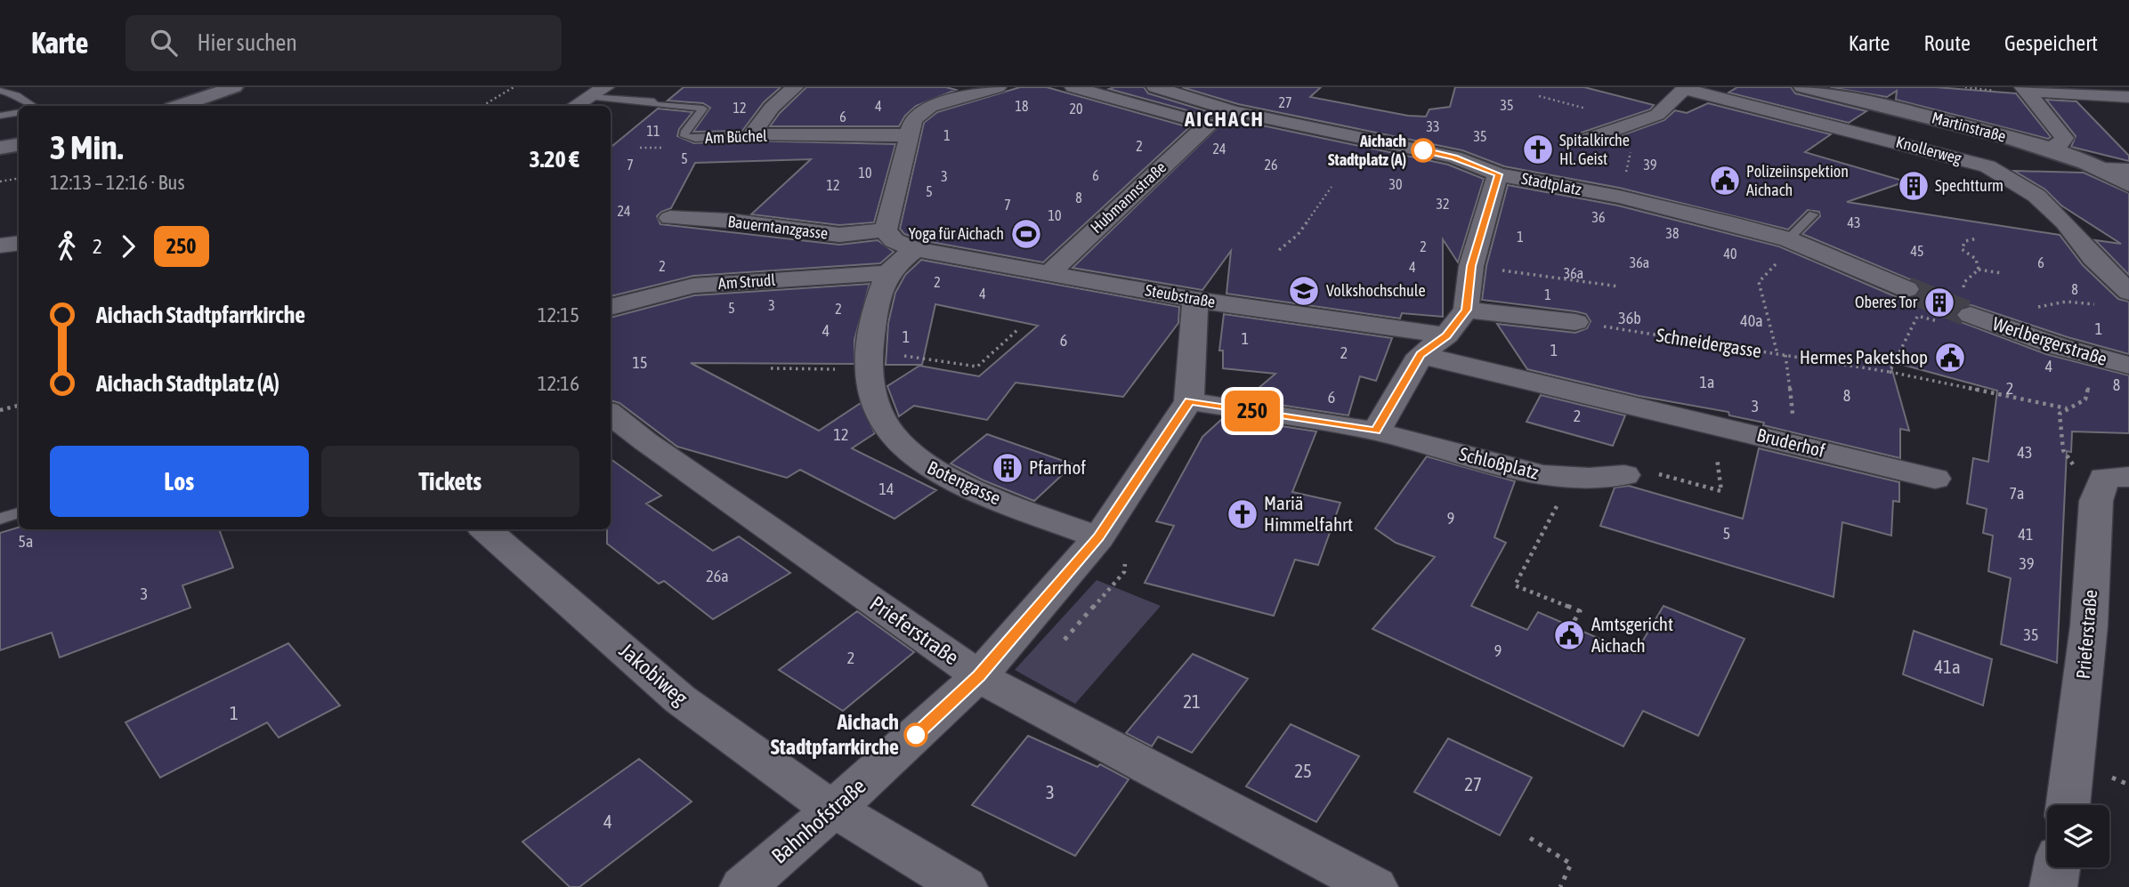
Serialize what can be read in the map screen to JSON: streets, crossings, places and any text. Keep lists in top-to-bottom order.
{
  "streets": {
    "main road": ["Martinstraße"],
    "street": [
      "Am Büchel",
      "Knollerweg",
      "Stadtplatz",
      "Hubmannstraße",
      "Bauerntanzgasse",
      "Am Strudl",
      "Steubstraße",
      "Werlbergerstraße",
      "Bruderhof",
      "Schloßplatz",
      "Botengasse",
      "Prieferstraße",
      "Jakobiweg",
      "Bahnhofstraße"
    ],
    "path": ["Schneidergasse"]
  },
  "crossings": [
    ["Hubmannstraße", "Steubstraße"],
    ["Am Strudl", "Botengasse"],
    ["Schloßplatz", "Bahnhofstraße"],
    ["Botengasse", "Bahnhofstraße"],
    ["Prieferstraße", "Bahnhofstraße"],
    ["Jakobiweg", "Bahnhofstraße"]
  ],
  "districts": ["AICHACH"],
  "places": {
    "church": ["Spitalkirche Hl. Geist", "Mariä Himmelfahrt"],
    "other": ["Aichach Stadtplatz (A)", "Aichach Stadtpfarrkirche"],
    "public building": ["Polizeiinspektion Aichach", "Hermes Paketshop", "Amtsgericht Aichach"],
    "building": ["Spechtturm", "Oberes Tor", "Pfarrhof"],
    "sports": ["Yoga für Aichach"],
    "school or university": ["Volkshochschule"]
  },
  "lines": ["bus line 250"],
  "house_numbers": [
    "27",
    "35",
    "4",
    "18",
    "12",
    "20",
    "6",
    "33",
    "11",
    "1",
    "35",
    "2",
    "24",
    "5",
    "7",
    "26",
    "39",
    "10",
    "6",
    "3",
    "30",
    "12",
    "5",
    "8",
    "32",
    "7",
    "24",
    "10",
    "36",
    "43",
    "38",
    "1",
    "2",
    "45",
    "40",
    "36a",
    "6",
    "2",
    "4",
    "36a",
    "2",
    "8",
    "4",
    "1",
    "3",
    "5",
    "2",
    "36b",
    "40a",
    "1",
    "4",
    "1",
    "1",
    "6",
    "1",
    "2",
    "15",
    "4",
    "1a",
    "8",
    "2",
    "8",
    "6",
    "3",
    "2",
    "12",
    "43",
    "14",
    "7a",
    "9",
    "5",
    "41",
    "5a",
    "39",
    "26a",
    "3",
    "35",
    "9",
    "2",
    "41a",
    "21",
    "1",
    "25",
    "27",
    "3",
    "4"
  ],
  "page": {
    "header": "Karte",
    "search": "Hier suchen",
    "nav": ["Karte", "Route", "Gespeichert"],
    "on_map": "250",
    "heading": ["3 Min.", "12:13 – 12:16 · Bus", "3.20 €"],
    "legs": ["2", "250"],
    "list": [
      {
        "name": "Aichach Stadtpfarrkirche",
        "value": "12:15"
      },
      {
        "name": "Aichach Stadtplatz (A)",
        "value": "12:16"
      }
    ],
    "buttons": ["Los", "Tickets"]
  }
}
